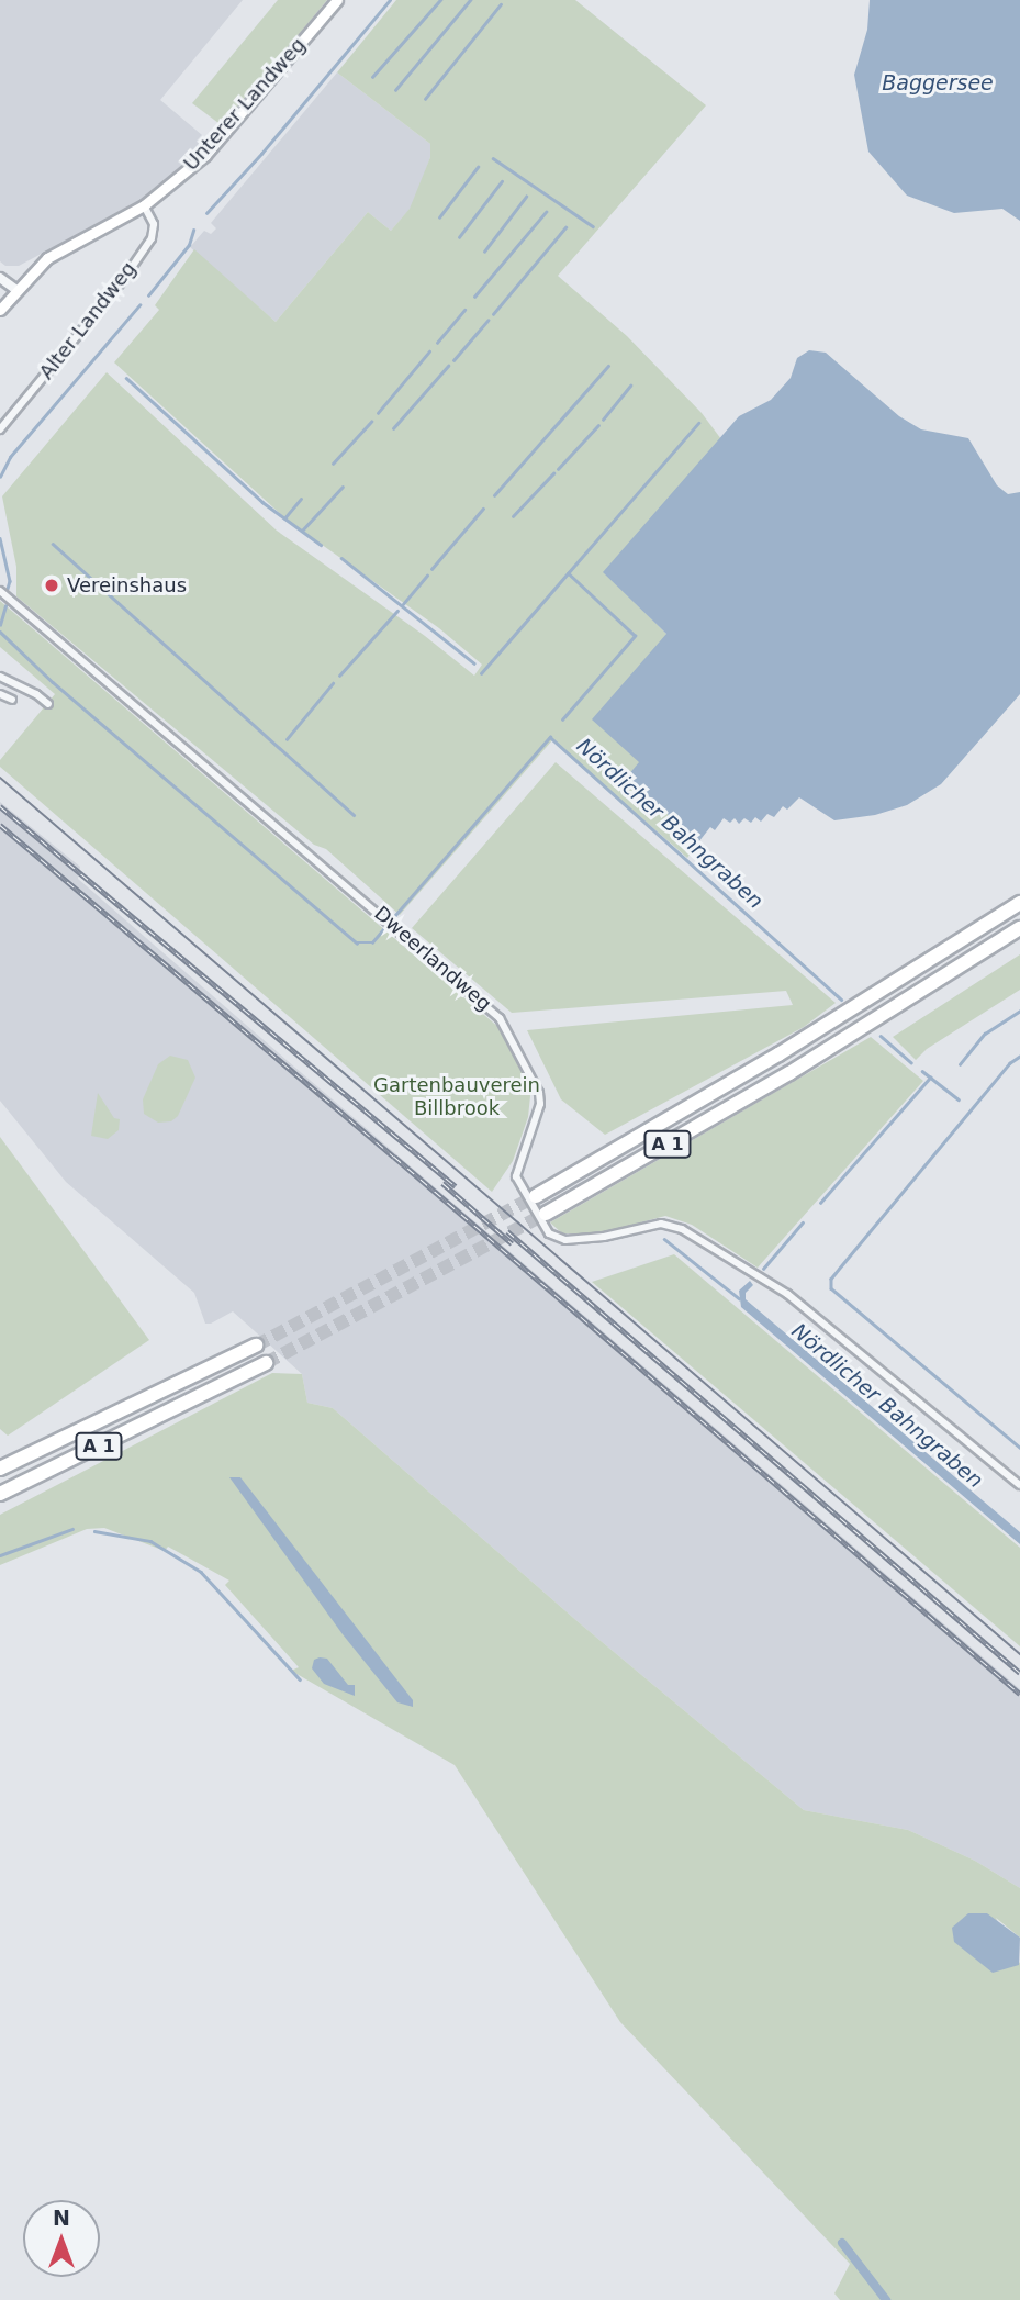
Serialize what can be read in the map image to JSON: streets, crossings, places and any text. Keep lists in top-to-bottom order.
{
  "streets": {
    "highway": ["A 1"],
    "main road": ["Unterer Landweg"],
    "street": ["Alter Landweg", "Dweerlandweg"]
  },
  "crossings": [
    ["Unterer Landweg", "Alter Landweg"]
  ],
  "water": ["Baggersee", "Nördlicher Bahngraben"],
  "parks": ["Gartenbauverein Billbrook"],
  "places": ["Vereinshaus"],
  "north": "top"
}
